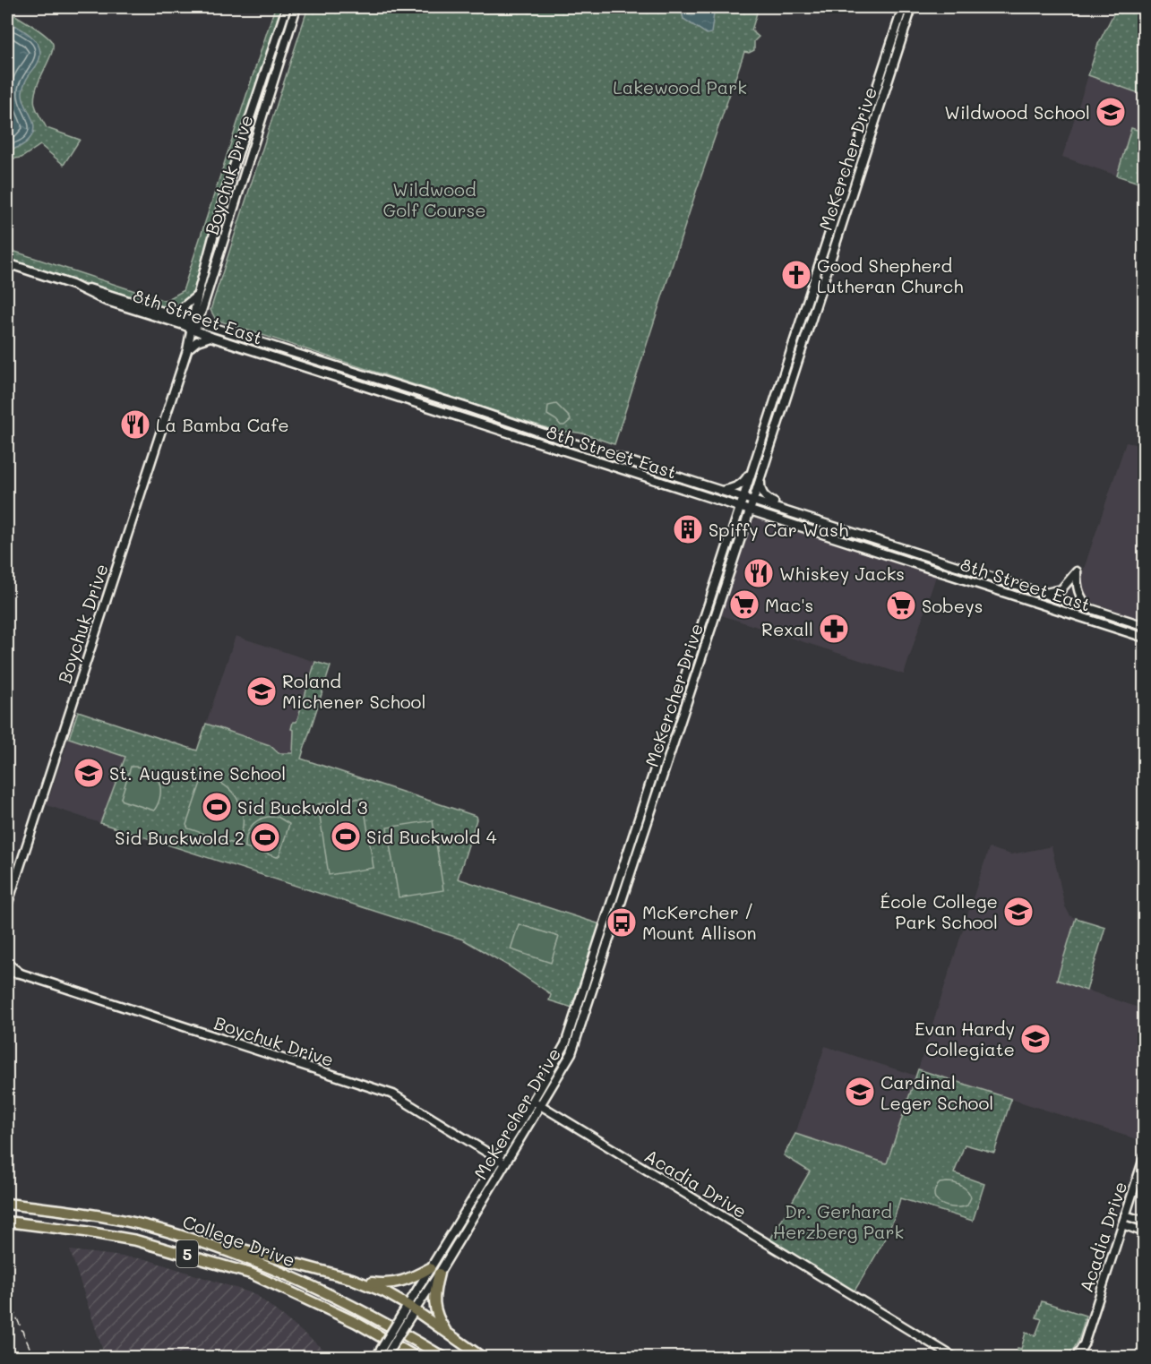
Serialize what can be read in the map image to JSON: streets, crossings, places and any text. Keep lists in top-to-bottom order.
{
  "streets": {
    "highway": ["College Drive", "5"],
    "main road": [
      "McKercher Drive",
      "Boychuk Drive",
      "8th Street East",
      "Acadia Drive"
    ]
  },
  "crossings": [
    ["McKercher Drive", "Boychuk Drive"],
    ["McKercher Drive", "8th Street East"],
    ["McKercher Drive", "Acadia Drive"],
    ["Boychuk Drive", "8th Street East"]
  ],
  "parks": ["Lakewood Park", "Wildwood Golf Course", "Dr. Gerhard Herzberg Park"],
  "places": {
    "school or university": [
      "Wildwood School",
      "Roland Michener School",
      "St. Augustine School",
      "École College Park School",
      "Evan Hardy Collegiate",
      "Cardinal Leger School"
    ],
    "church": ["Good Shepherd Lutheran Church"],
    "restaurant": ["La Bamba Cafe", "Whiskey Jacks"],
    "building": ["Spiffy Car Wash"],
    "supermarket": ["Mac's", "Sobeys"],
    "pharmacy": ["Rexall"],
    "sports": ["Sid Buckwold 3", "Sid Buckwold 4", "Sid Buckwold 2"],
    "bus stop": ["McKercher / Mount Allison"]
  }
}
